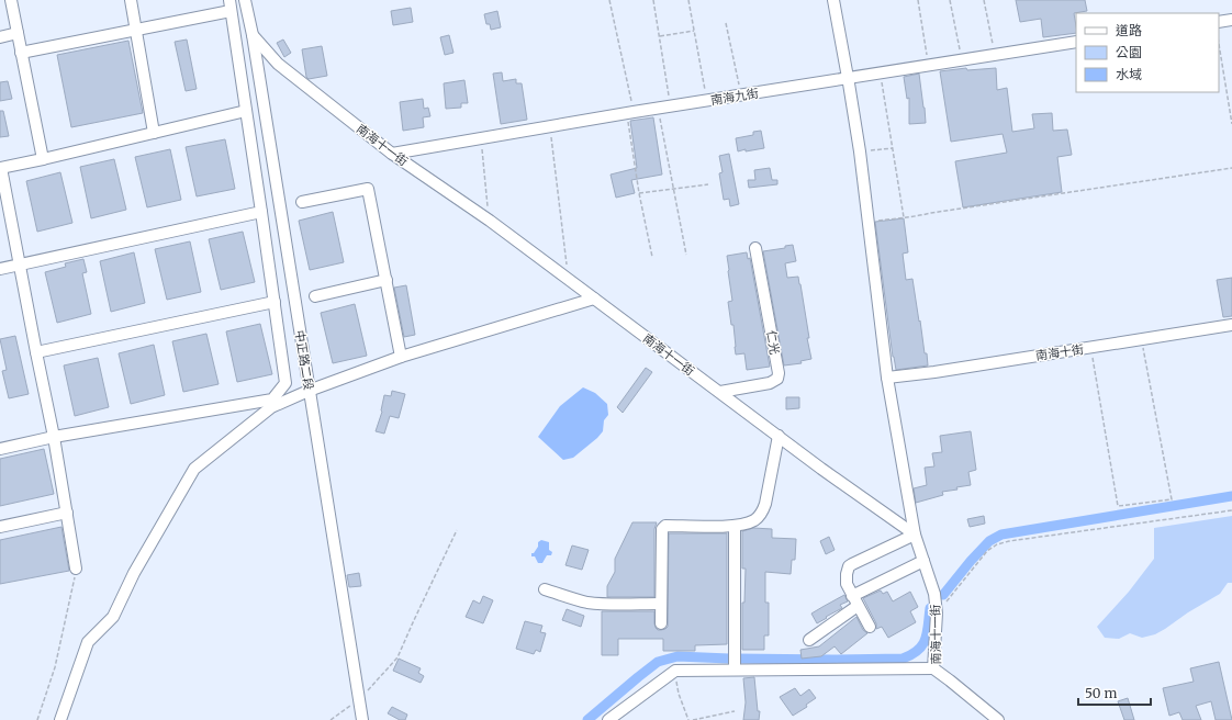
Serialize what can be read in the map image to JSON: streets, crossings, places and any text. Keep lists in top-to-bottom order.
{
  "streets": {
    "street": [
      "南海九街",
      "南海十一街",
      "仁光",
      "南海十街",
      "中正路二段"
    ]
  },
  "crossings": [
    ["南海九街", "南海十一街"],
    ["南海十一街", "仁光"],
    ["南海十一街", "中正路二段"]
  ],
  "legend": ["道路", "公園", "水域"],
  "scale_bar": "50 m"
}
